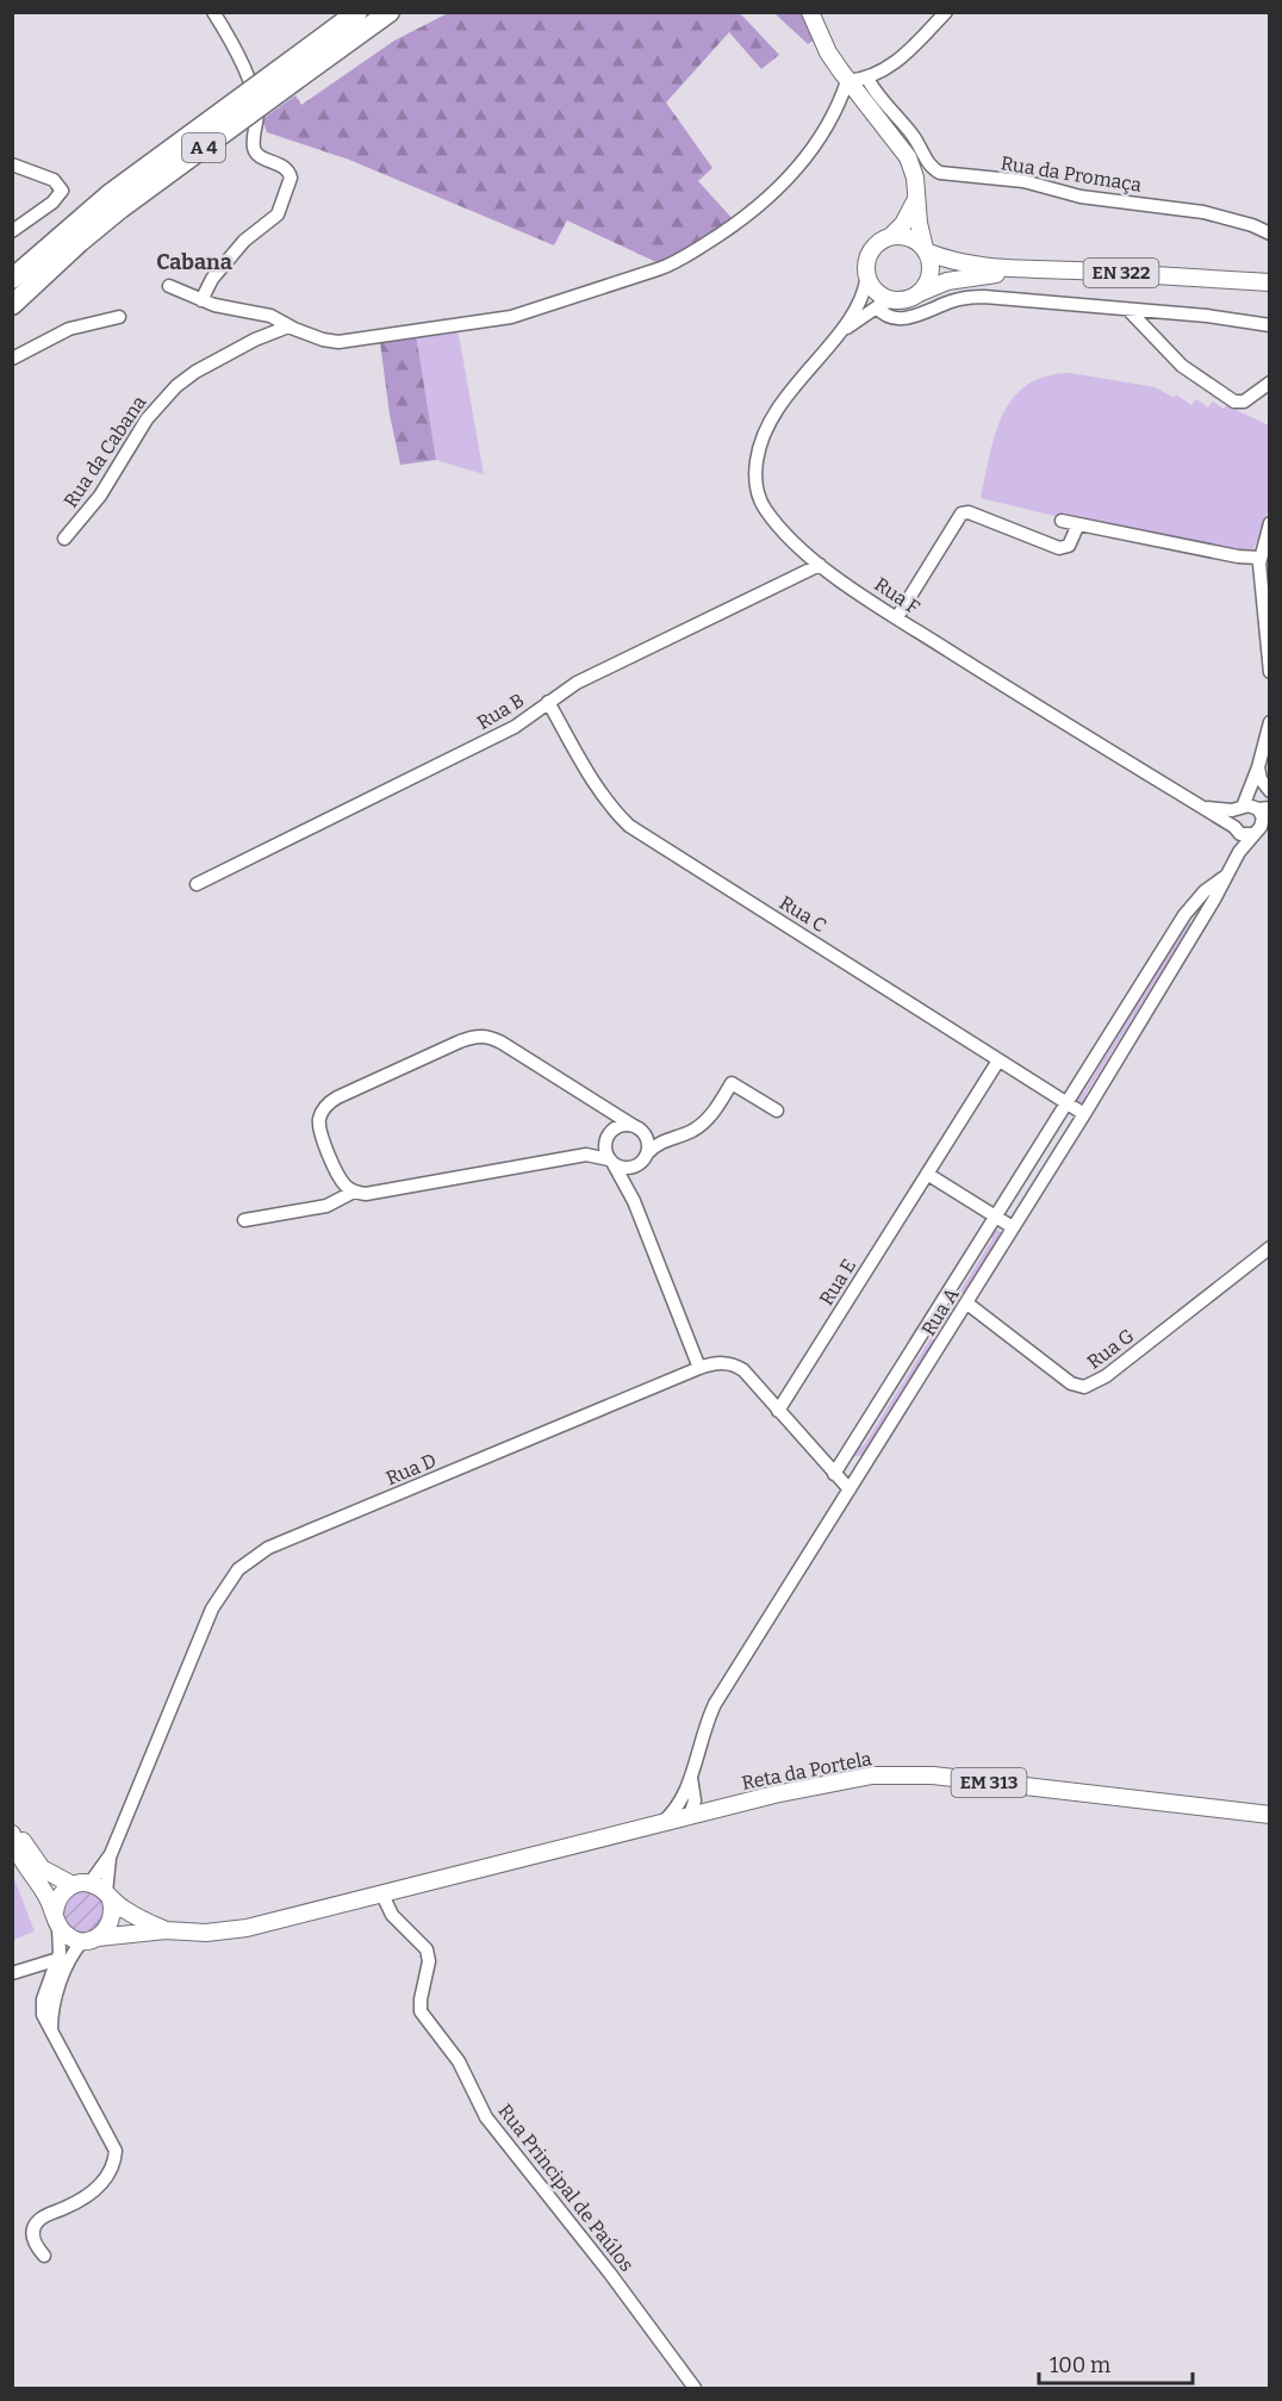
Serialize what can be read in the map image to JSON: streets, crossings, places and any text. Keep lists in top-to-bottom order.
{
  "streets": {
    "highway": ["A 4"],
    "main road": ["EN 322", "Reta da Portela", "EM 313"],
    "street": [
      "Rua da Promaça",
      "Rua da Cabana",
      "Rua F",
      "Rua B",
      "Rua C",
      "Rua E",
      "Rua A",
      "Rua G",
      "Rua D",
      "Rua Principal de Paúlos"
    ]
  },
  "crossings": [
    ["Rua F", "Rua B"],
    ["Rua B", "Rua C"],
    ["Rua C", "Rua E"],
    ["Rua C", "Rua A"],
    ["Rua E", "Rua D"],
    ["Rua A", "Rua G"],
    ["Rua A", "Rua D"],
    ["Reta da Portela", "EM 313"],
    ["EM 313", "Rua Principal de Paúlos"]
  ],
  "districts": ["Cabana"],
  "scale_bar": "100 m"
}
